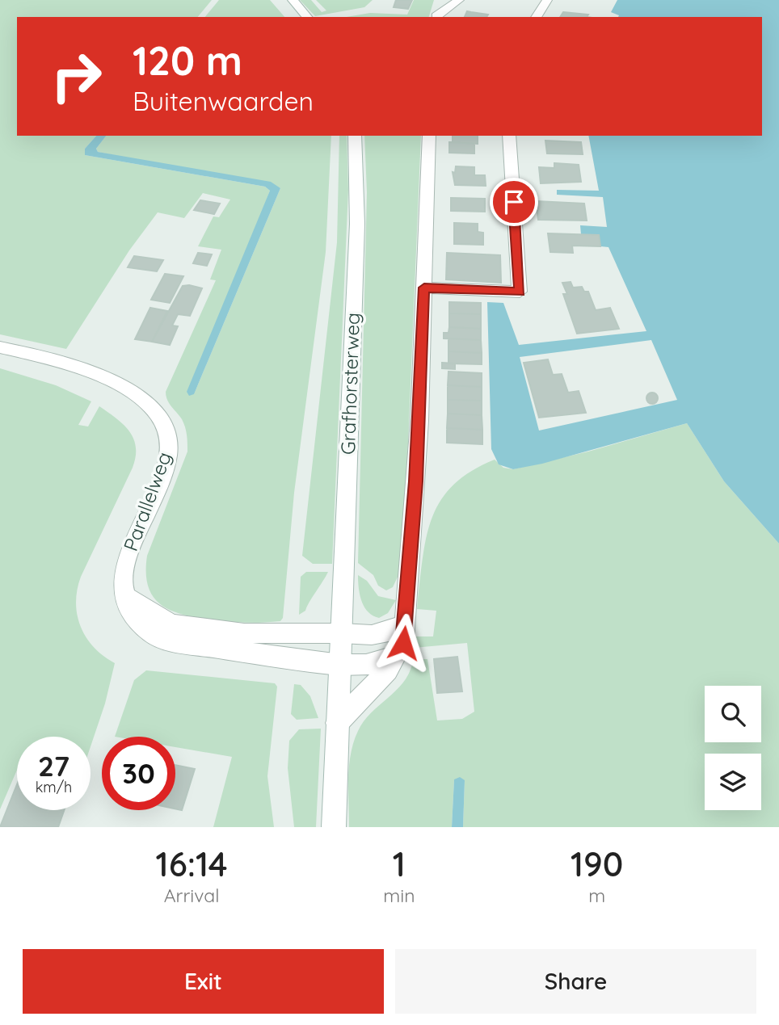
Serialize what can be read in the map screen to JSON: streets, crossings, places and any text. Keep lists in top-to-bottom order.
{
  "streets": {
    "street": ["Grafhorsterweg", "Parallelweg"]
  },
  "crossings": [
    ["Grafhorsterweg", "Parallelweg"]
  ],
  "page": {
    "turn": ["120 m", "Buitenwaarden"],
    "speed": "27 km/h",
    "limit": "30",
    "eta": [
      "16:14",
      "Arrival",
      "1",
      "min",
      "190",
      "m"
    ],
    "buttons": ["Exit", "Share"]
  }
}
